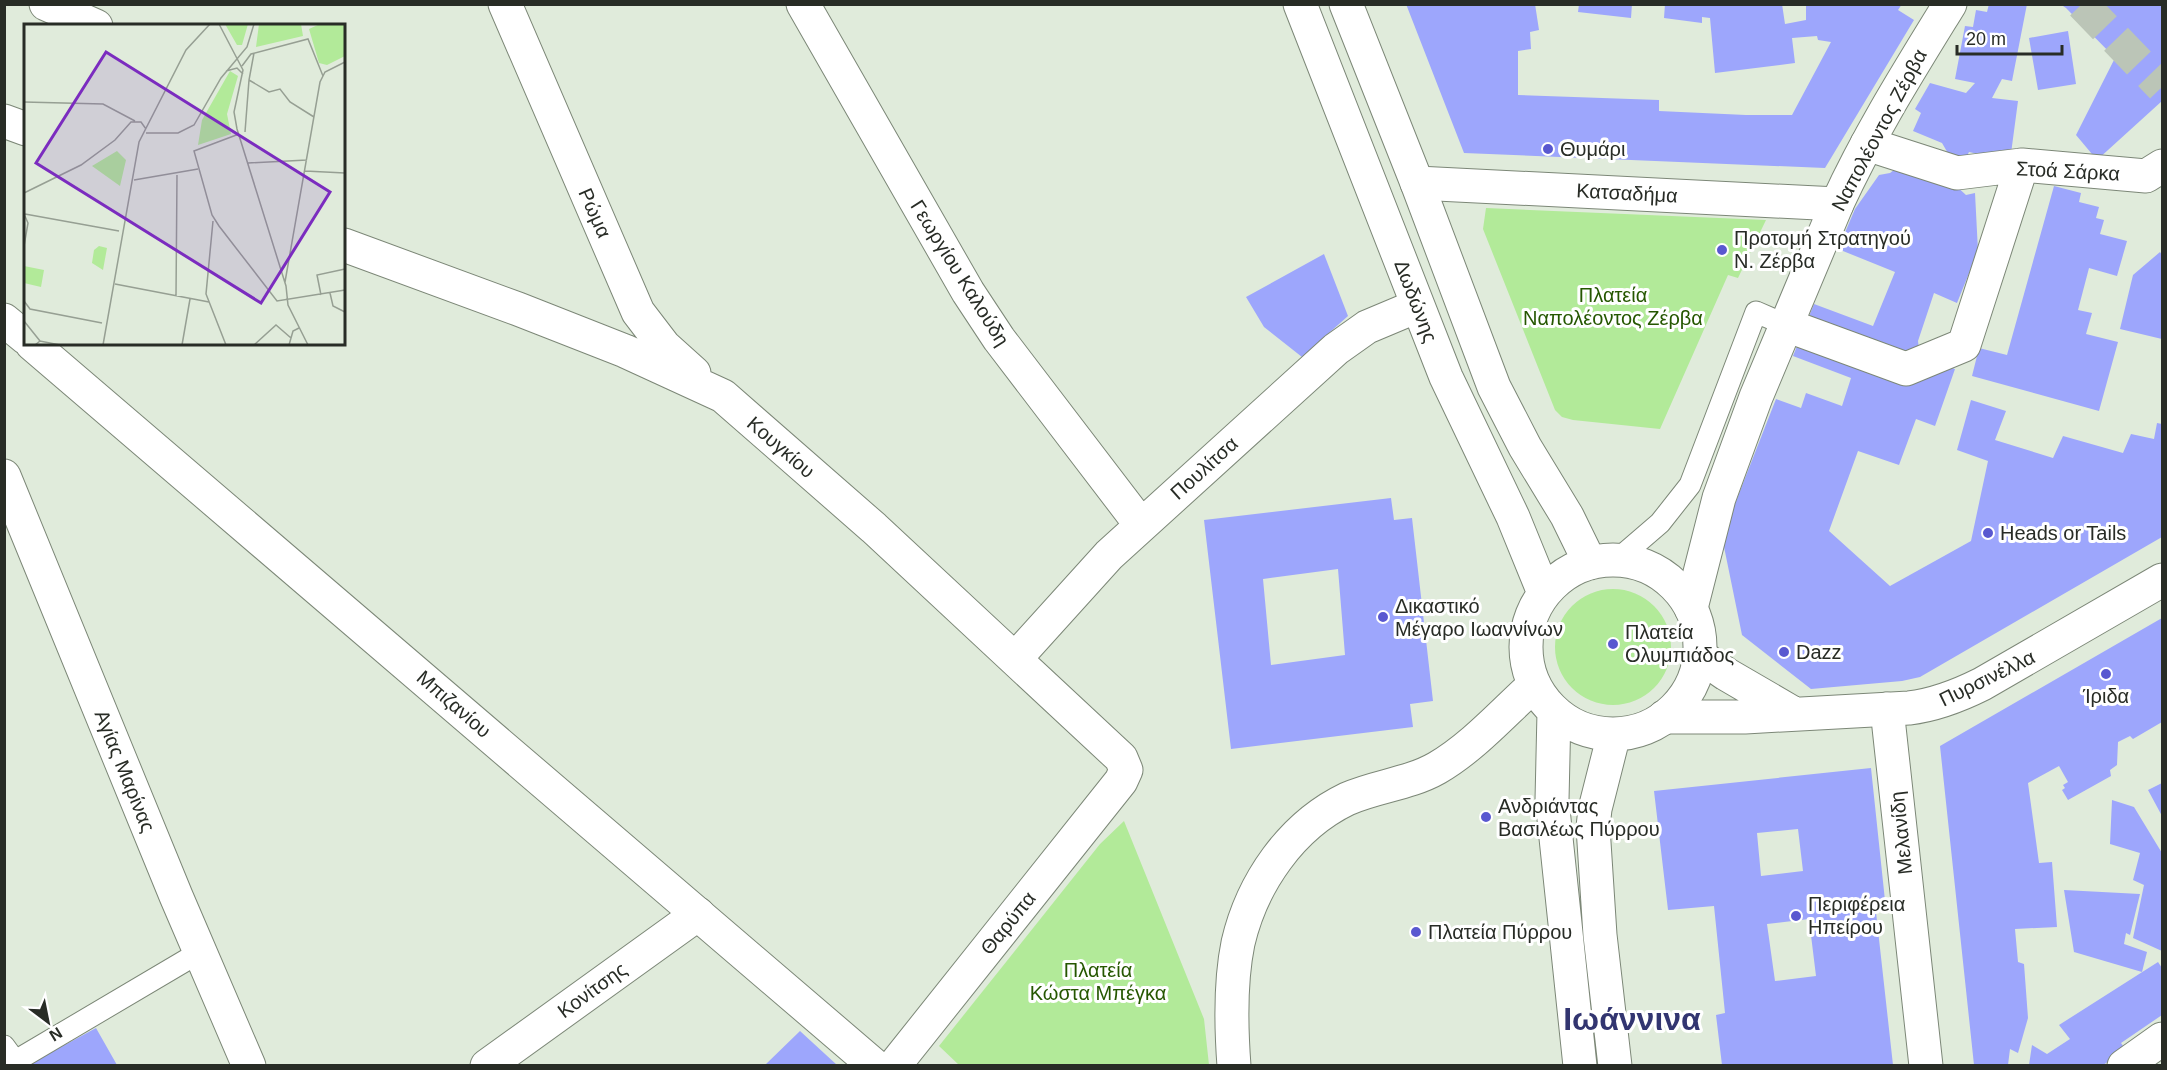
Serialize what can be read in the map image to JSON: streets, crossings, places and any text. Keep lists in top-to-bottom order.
{
  "streets": {
    "street": [
      "Ναπολέοντος Ζέρβα",
      "Στοά Σάρκα",
      "Κατσαδήμα",
      "Ρώμα",
      "Γεωργίου Καλούδη",
      "Δωδώνης",
      "Κουγκίου",
      "Πουλίτσα",
      "Πυρσινέλλα",
      "Μπιζανίου",
      "Αγίας Μαρίνας",
      "Μελανίδη",
      "Θαρύπα",
      "Κονίτσης"
    ]
  },
  "crossings": [
    ["Ναπολέοντος Ζέρβα", "Στοά Σάρκα"],
    ["Ναπολέοντος Ζέρβα", "Κατσαδήμα"],
    ["Ναπολέοντος Ζέρβα", "Δωδώνης"],
    ["Ναπολέοντος Ζέρβα", "Πυρσινέλλα"],
    ["Ρώμα", "Κουγκίου"],
    ["Γεωργίου Καλούδη", "Πουλίτσα"],
    ["Δωδώνης", "Πουλίτσα"],
    ["Δωδώνης", "Πυρσινέλλα"],
    ["Κουγκίου", "Πουλίτσα"],
    ["Κουγκίου", "Θαρύπα"],
    ["Πυρσινέλλα", "Μελανίδη"],
    ["Μπιζανίου", "Κονίτσης"]
  ],
  "districts": ["Ιωάννινα"],
  "parks": ["Πλατεία Ναπολέοντος Ζέρβα", "Πλατεία Κώστα Μπέγκα"],
  "places": [
    "Θυμάρι",
    "Προτομή Στρατηγού Ν. Ζέρβα",
    "Heads or Tails",
    "Δικαστικό Μέγαρο Ιωαννίνων",
    "Πλατεία Ολυμπιάδος",
    "Dazz",
    "Ίριδα",
    "Ανδριάντας Βασιλέως Πύρρου",
    "Περιφέρεια Ηπείρου",
    "Πλατεία Πύρρου"
  ],
  "scale_bar": "20 m",
  "north": "bottom right"
}
